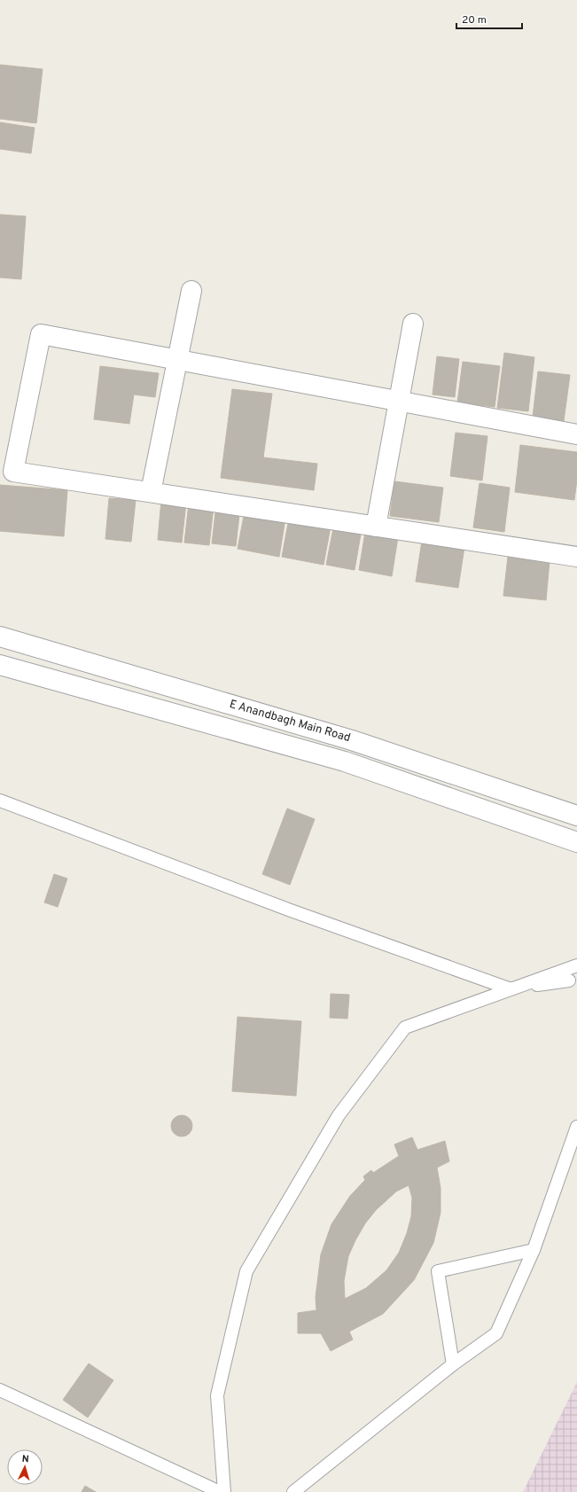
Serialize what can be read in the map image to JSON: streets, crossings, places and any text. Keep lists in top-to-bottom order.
{
  "streets": {
    "street": ["E Anandbagh Main Road"]
  },
  "scale_bar": "20 m",
  "north": "top"
}
